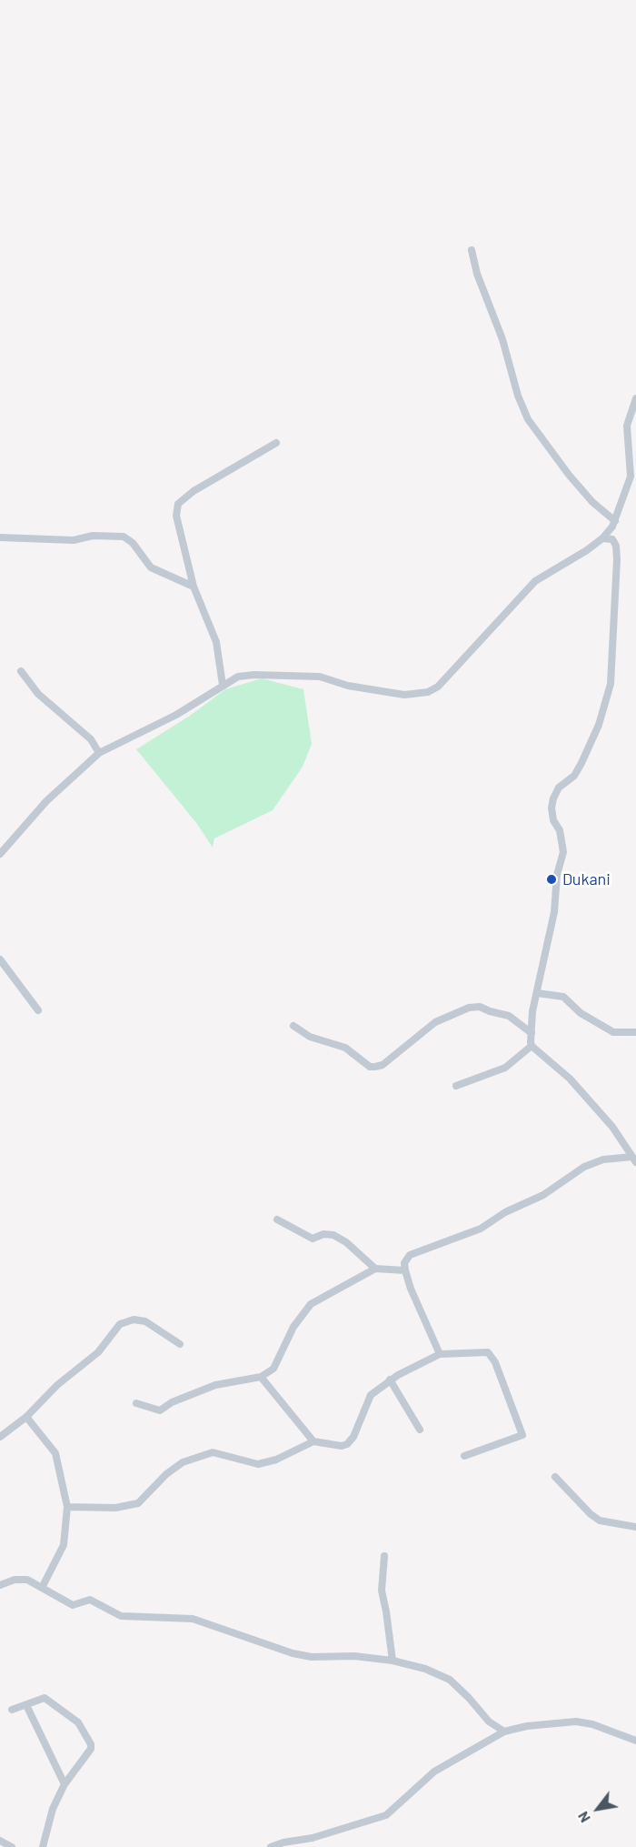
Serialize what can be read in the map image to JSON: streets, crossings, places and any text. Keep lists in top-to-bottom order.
{
  "places": ["Dukani"],
  "north": "bottom left"
}
